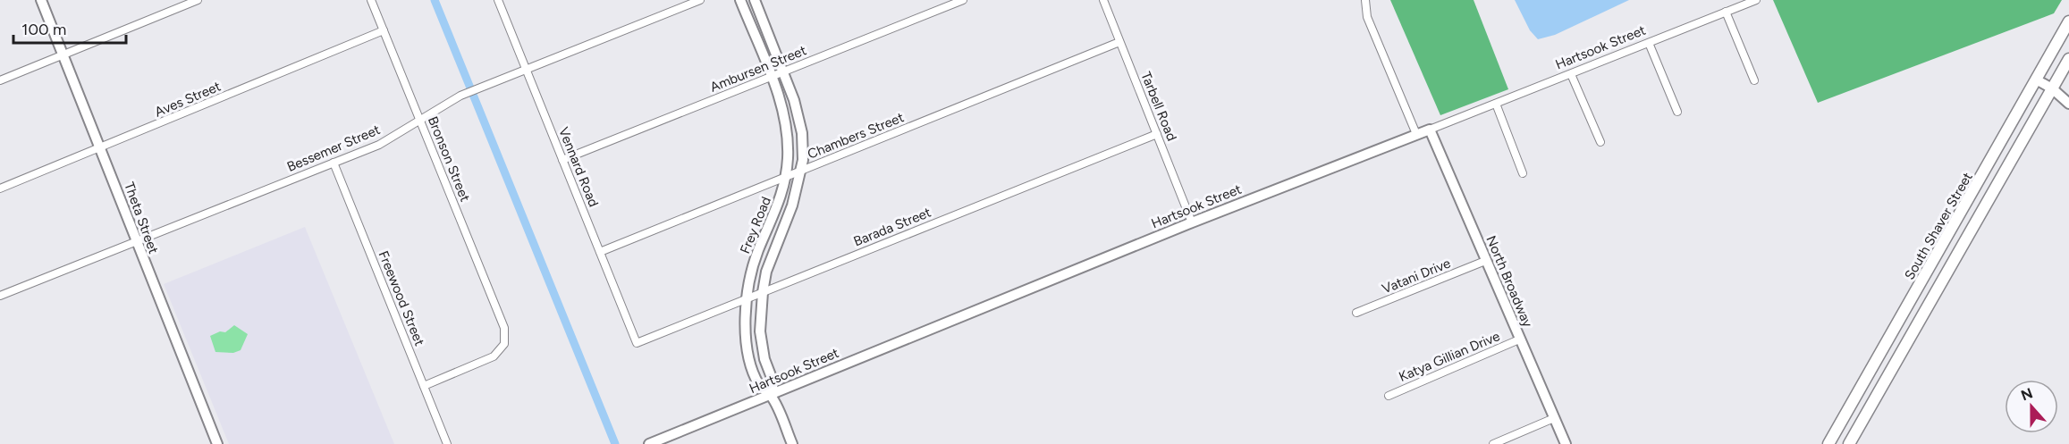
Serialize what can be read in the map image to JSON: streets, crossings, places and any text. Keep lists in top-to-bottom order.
{
  "streets": {
    "main road": ["South Shaver Street"],
    "street": [
      "Hartsook Street",
      "Ambursen Street",
      "Aves Street",
      "Tarbell Road",
      "Chambers Street",
      "Bessemer Street",
      "Bronson Street",
      "Vennard Road",
      "Theta Street",
      "Frey Road",
      "Barada Street",
      "Vatani Drive",
      "North Broadway",
      "Freewood Street",
      "Katya Gillian Drive"
    ]
  },
  "crossings": [
    ["Hartsook Street", "Tarbell Road"],
    ["Hartsook Street", "Frey Road"],
    ["Hartsook Street", "North Broadway"],
    ["Ambursen Street", "Vennard Road"],
    ["Ambursen Street", "Frey Road"],
    ["Aves Street", "Bronson Street"],
    ["Aves Street", "Theta Street"],
    ["Tarbell Road", "Chambers Street"],
    ["Tarbell Road", "Barada Street"],
    ["Chambers Street", "Vennard Road"],
    ["Chambers Street", "Frey Road"],
    ["Bessemer Street", "Bronson Street"],
    ["Bessemer Street", "Vennard Road"],
    ["Bessemer Street", "Theta Street"],
    ["Bessemer Street", "Freewood Street"],
    ["Bronson Street", "Freewood Street"],
    ["Vennard Road", "Barada Street"],
    ["Frey Road", "Barada Street"],
    ["Vatani Drive", "North Broadway"],
    ["North Broadway", "Katya Gillian Drive"]
  ],
  "scale_bar": "100 m",
  "north": "top"
}
